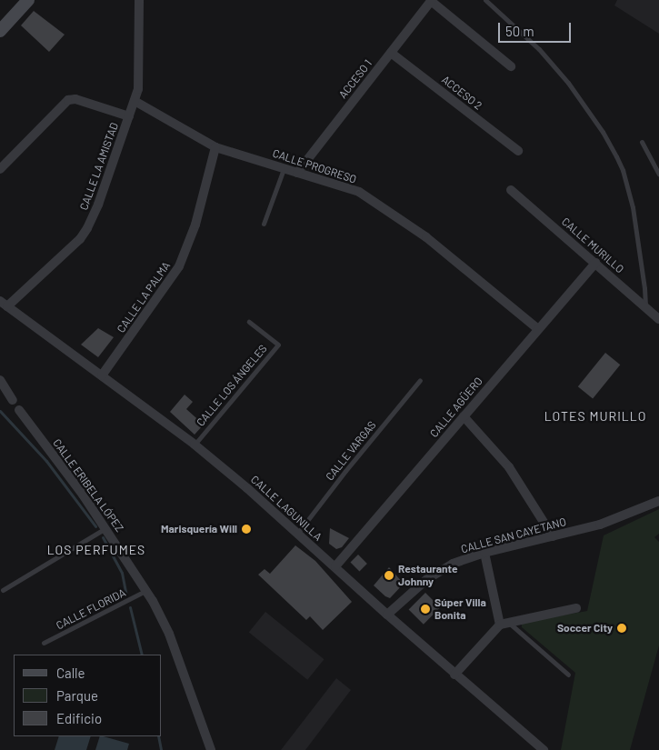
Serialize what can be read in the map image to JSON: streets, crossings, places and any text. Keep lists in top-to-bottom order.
{
  "streets": {
    "street": [
      "ACCESO 1",
      "ACCESO 2",
      "CALLE LA AMISTAD",
      "CALLE PROGRESO",
      "CALLE MURILLO",
      "CALLE LA PALMA",
      "CALLE AGÜERO",
      "CALLE ERIBELA LÓPEZ",
      "CALLE LAGUNILLA",
      "CALLE SAN CAYETANO"
    ],
    "lane": ["CALLE LOS ÁNGELES", "CALLE VARGAS", "CALLE FLORIDA"]
  },
  "crossings": [
    ["ACCESO 1", "ACCESO 2"],
    ["ACCESO 1", "CALLE PROGRESO"],
    ["CALLE LA AMISTAD", "CALLE PROGRESO"],
    ["CALLE LA AMISTAD", "CALLE LAGUNILLA"],
    ["CALLE PROGRESO", "CALLE LA PALMA"],
    ["CALLE PROGRESO", "CALLE AGÜERO"],
    ["CALLE MURILLO", "CALLE AGÜERO"],
    ["CALLE LA PALMA", "CALLE LAGUNILLA"],
    ["CALLE LOS ÁNGELES", "CALLE LAGUNILLA"],
    ["CALLE AGÜERO", "CALLE LAGUNILLA"],
    ["CALLE VARGAS", "CALLE LAGUNILLA"],
    ["CALLE ERIBELA LÓPEZ", "CALLE FLORIDA"],
    ["CALLE LAGUNILLA", "CALLE SAN CAYETANO"]
  ],
  "districts": ["LOTES MURILLO", "LOS PERFUMES"],
  "places": [
    "Marisquería Will",
    "Restaurante Johnny",
    "Súper Villa Bonita",
    "Soccer City"
  ],
  "legend": ["Calle", "Parque", "Edificio"],
  "scale_bar": "50 m"
}
